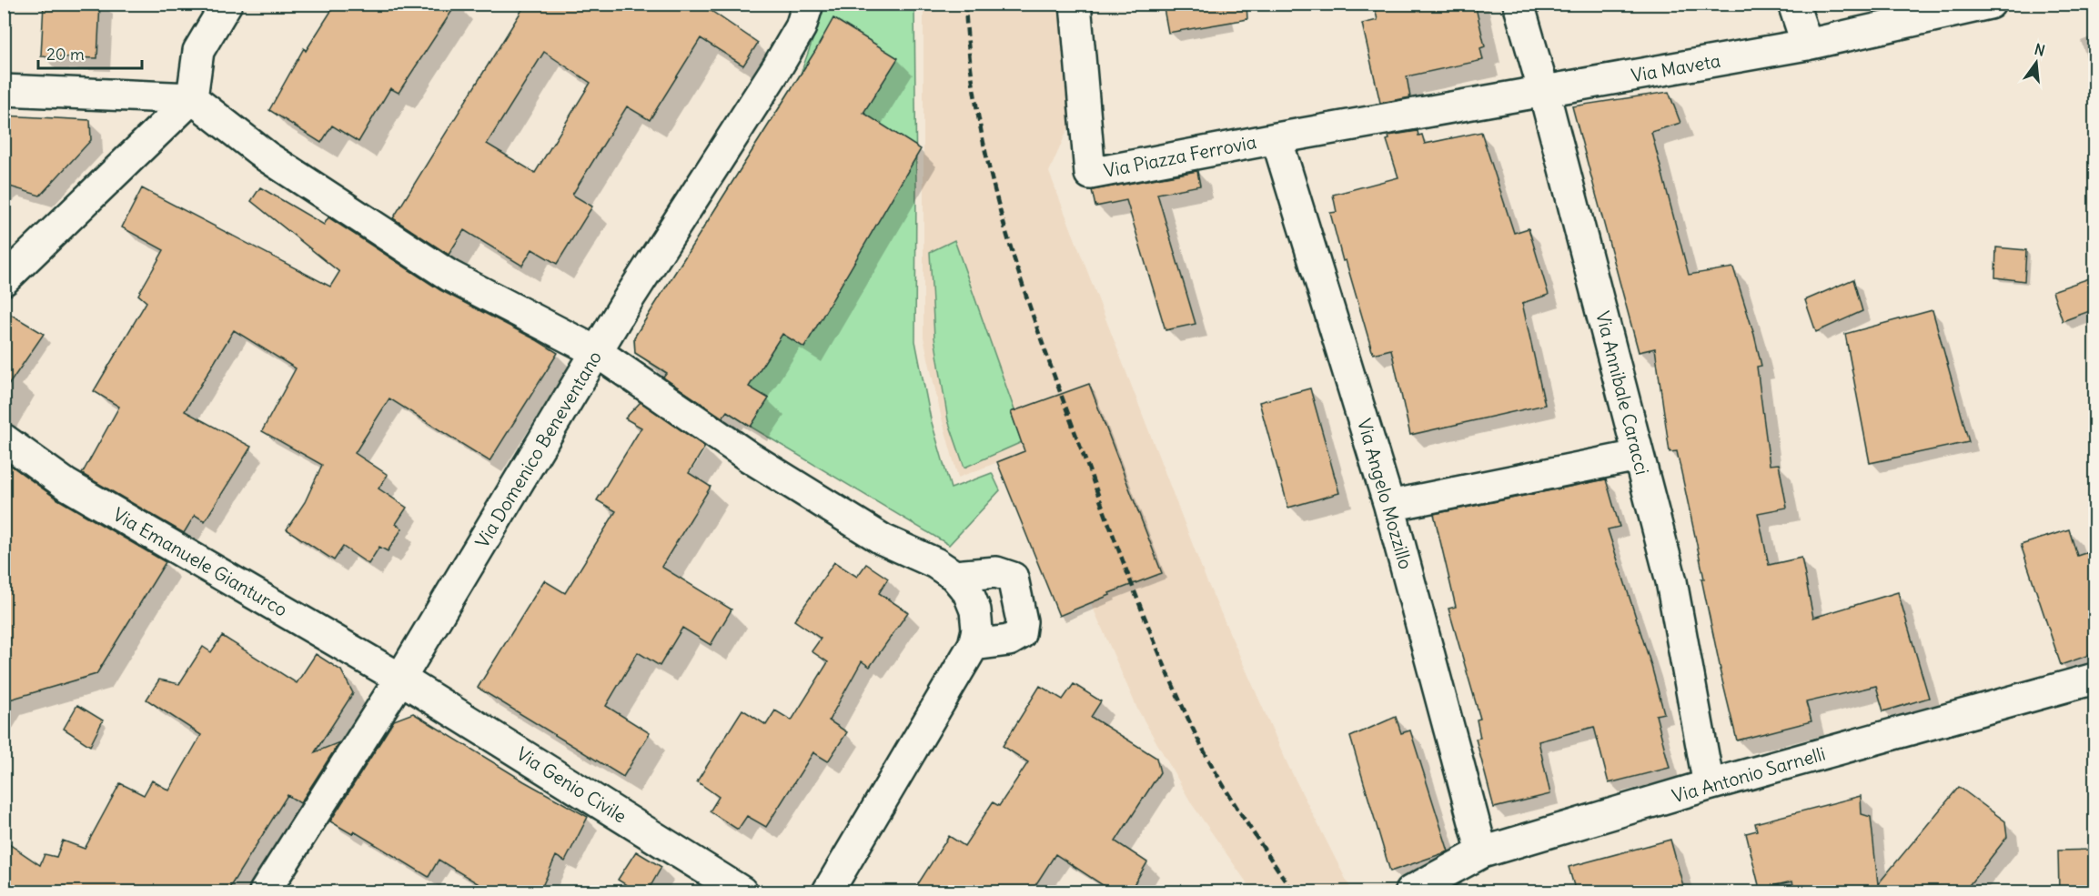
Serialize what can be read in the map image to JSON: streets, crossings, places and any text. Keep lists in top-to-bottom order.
{
  "streets": {
    "street": [
      "Via Maveta",
      "Via Piazza Ferrovia",
      "Via Annibale Caracci",
      "Via Domenico Beneventano",
      "Via Angelo Mozzillo",
      "Via Emanuele Gianturco",
      "Via Antonio Sarnelli",
      "Via Genio Civile"
    ]
  },
  "crossings": [
    ["Via Maveta", "Via Piazza Ferrovia"],
    ["Via Maveta", "Via Annibale Caracci"],
    ["Via Maveta", "Via Angelo Mozzillo"],
    ["Via Piazza Ferrovia", "Via Angelo Mozzillo"],
    ["Via Annibale Caracci", "Via Antonio Sarnelli"],
    ["Via Domenico Beneventano", "Via Emanuele Gianturco"],
    ["Via Domenico Beneventano", "Via Genio Civile"],
    ["Via Angelo Mozzillo", "Via Antonio Sarnelli"],
    ["Via Emanuele Gianturco", "Via Genio Civile"]
  ],
  "scale_bar": "20 m",
  "north": "top"
}
